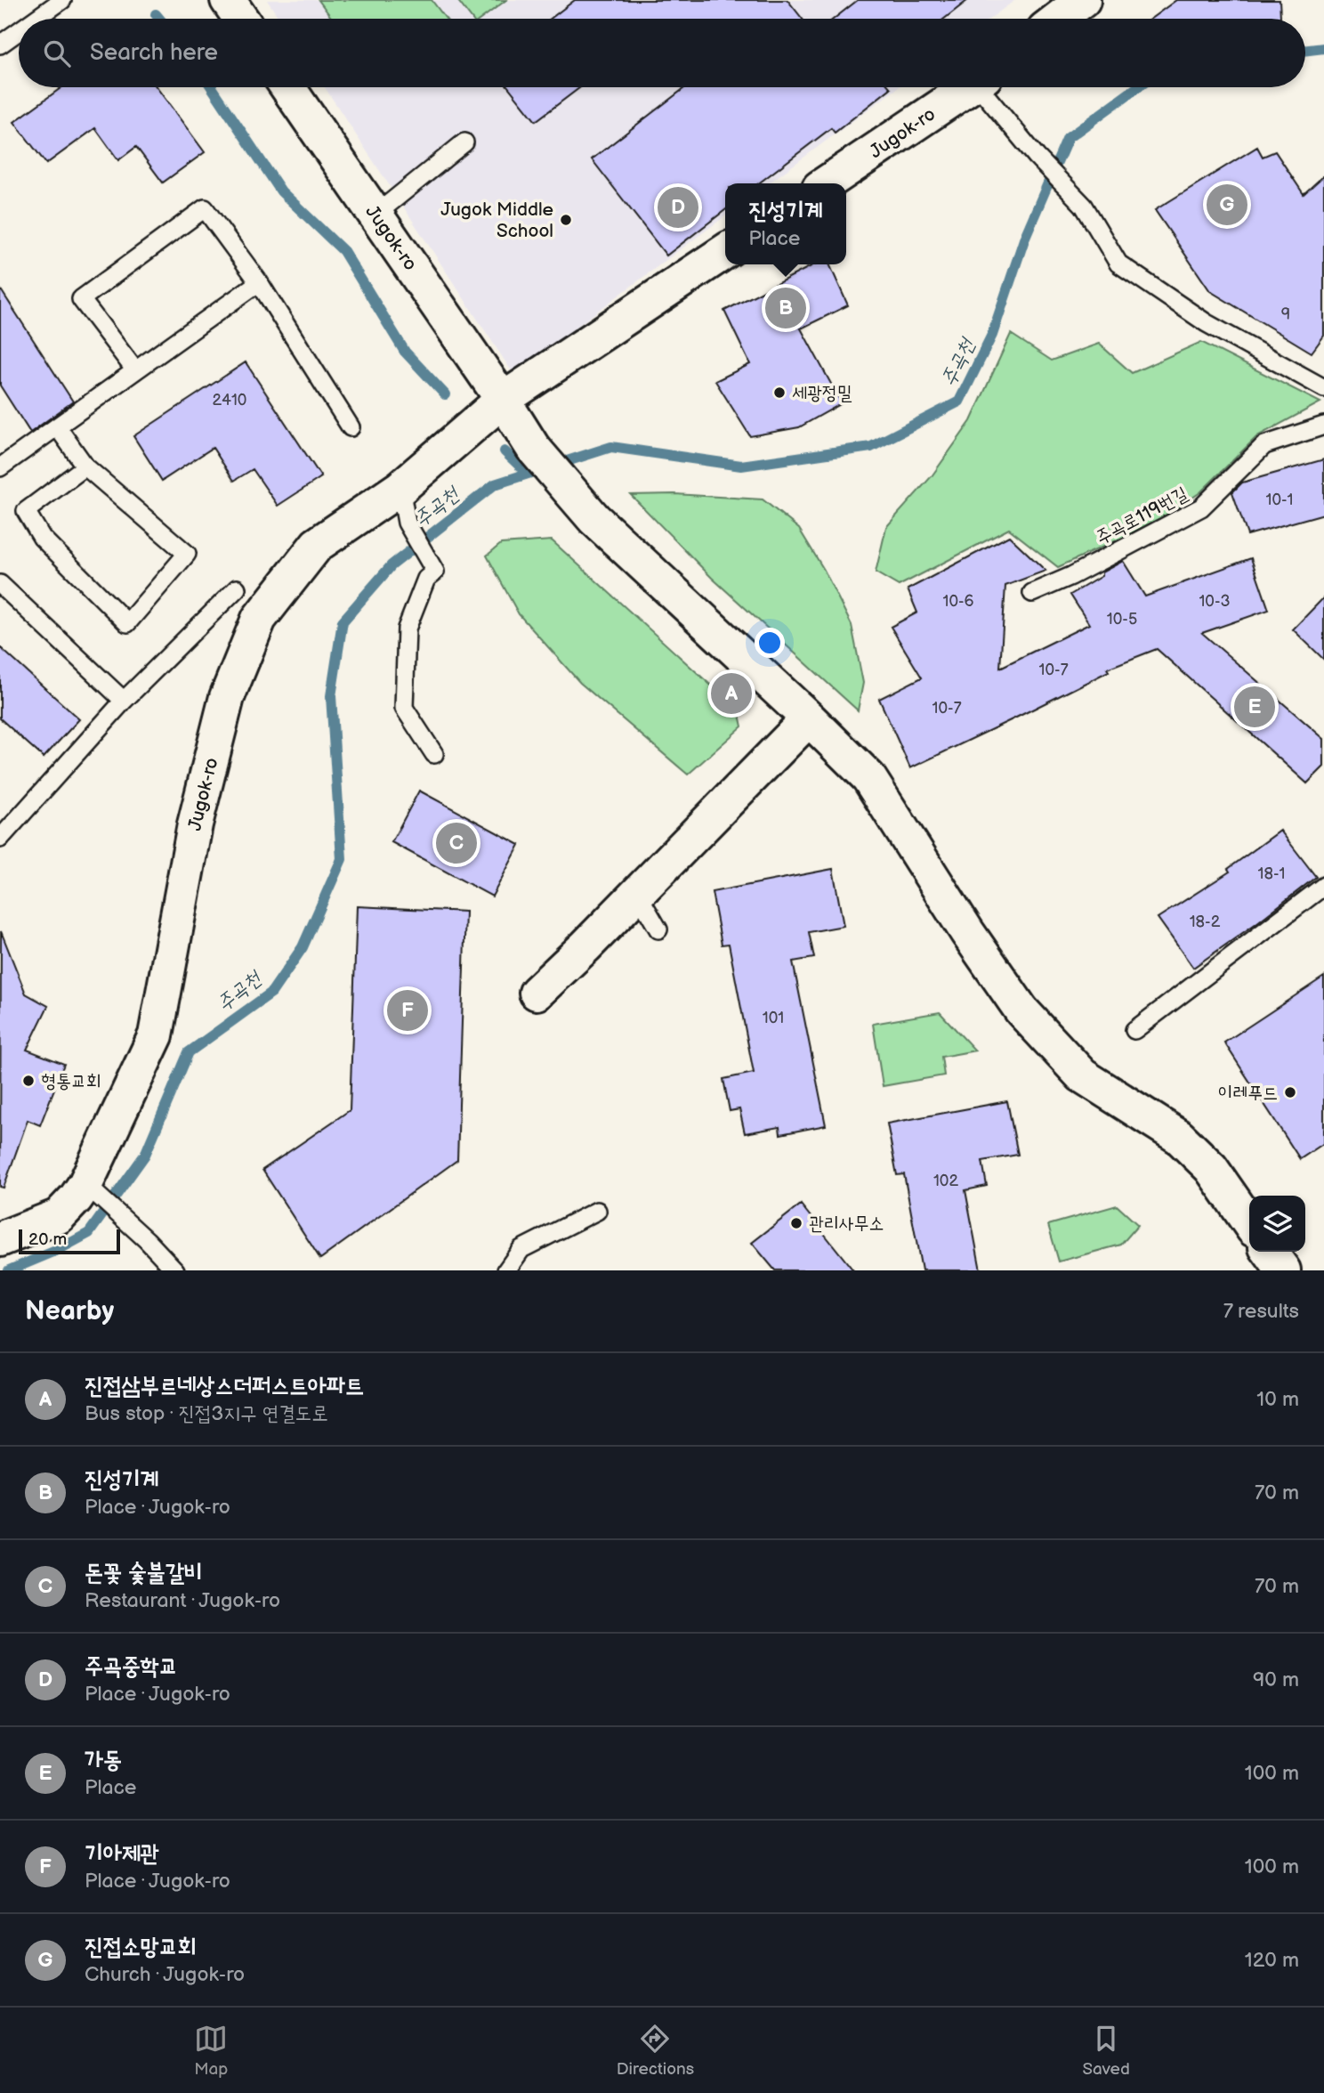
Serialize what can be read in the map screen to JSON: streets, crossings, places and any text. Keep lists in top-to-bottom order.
{
  "streets": {
    "street": ["Jugok-ro"],
    "lane": ["주곡로119번길"]
  },
  "water": ["주곡천"],
  "places": [
    "Jugok Middle School",
    "세광정밀",
    "형통교회",
    "이레푸드",
    "관리사무소"
  ],
  "house_numbers": [
    "9",
    "2410",
    "10-1",
    "10-6",
    "10-3",
    "10-5",
    "10-7",
    "10-7",
    "18-1",
    "18-2",
    "101",
    "102"
  ],
  "scale_bar": "20 m",
  "page": {
    "search": "Search here",
    "pins": [
      "G",
      "D",
      "B",
      "A",
      "E",
      "C",
      "F"
    ],
    "popup": ["진성기계", "Place"],
    "scale": "20 m",
    "heading": ["Nearby", "7 results"],
    "list": [
      {
        "mark": "A",
        "name": "진접삼부르네상스더퍼스트아파트",
        "note": "Bus stop · 진접3지구 연결도로",
        "value": "10 m"
      },
      {
        "mark": "B",
        "name": "진성기계",
        "note": "Place · Jugok-ro",
        "value": "70 m"
      },
      {
        "mark": "C",
        "name": "돈꽃 숯불갈비",
        "note": "Restaurant · Jugok-ro",
        "value": "70 m"
      },
      {
        "mark": "D",
        "name": "주곡중학교",
        "note": "Place · Jugok-ro",
        "value": "90 m"
      },
      {
        "mark": "E",
        "name": "가동",
        "note": "Place",
        "value": "100 m"
      },
      {
        "mark": "F",
        "name": "기아제관",
        "note": "Place · Jugok-ro",
        "value": "100 m"
      },
      {
        "mark": "G",
        "name": "진접소망교회",
        "note": "Church · Jugok-ro",
        "value": "120 m"
      }
    ],
    "nav": ["Map", "Directions", "Saved"]
  }
}
